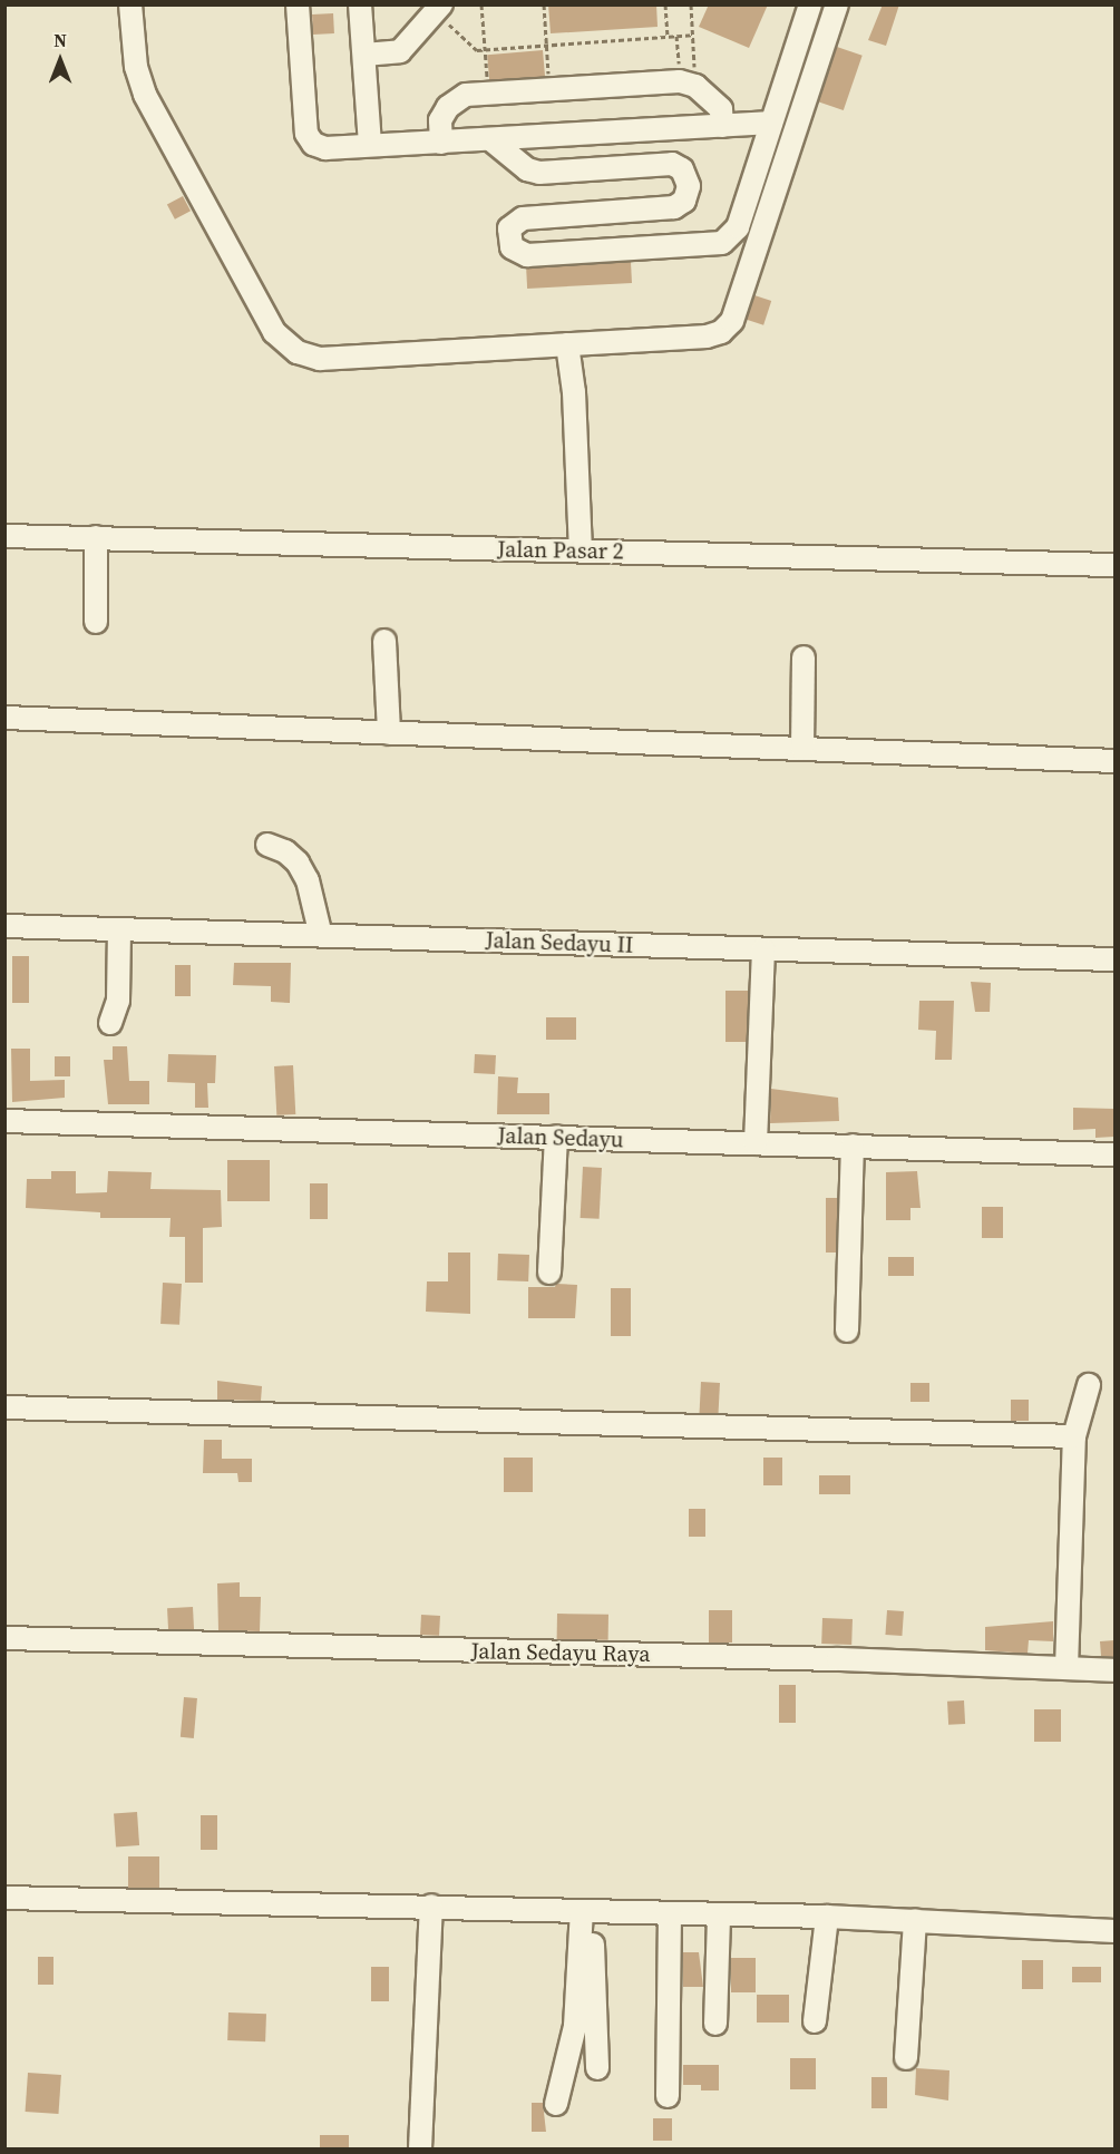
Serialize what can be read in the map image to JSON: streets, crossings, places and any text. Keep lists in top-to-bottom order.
{
  "streets": {
    "street": [
      "Jalan Pasar 2",
      "Jalan Sedayu II",
      "Jalan Sedayu",
      "Jalan Sedayu Raya"
    ]
  },
  "north": "top"
}
